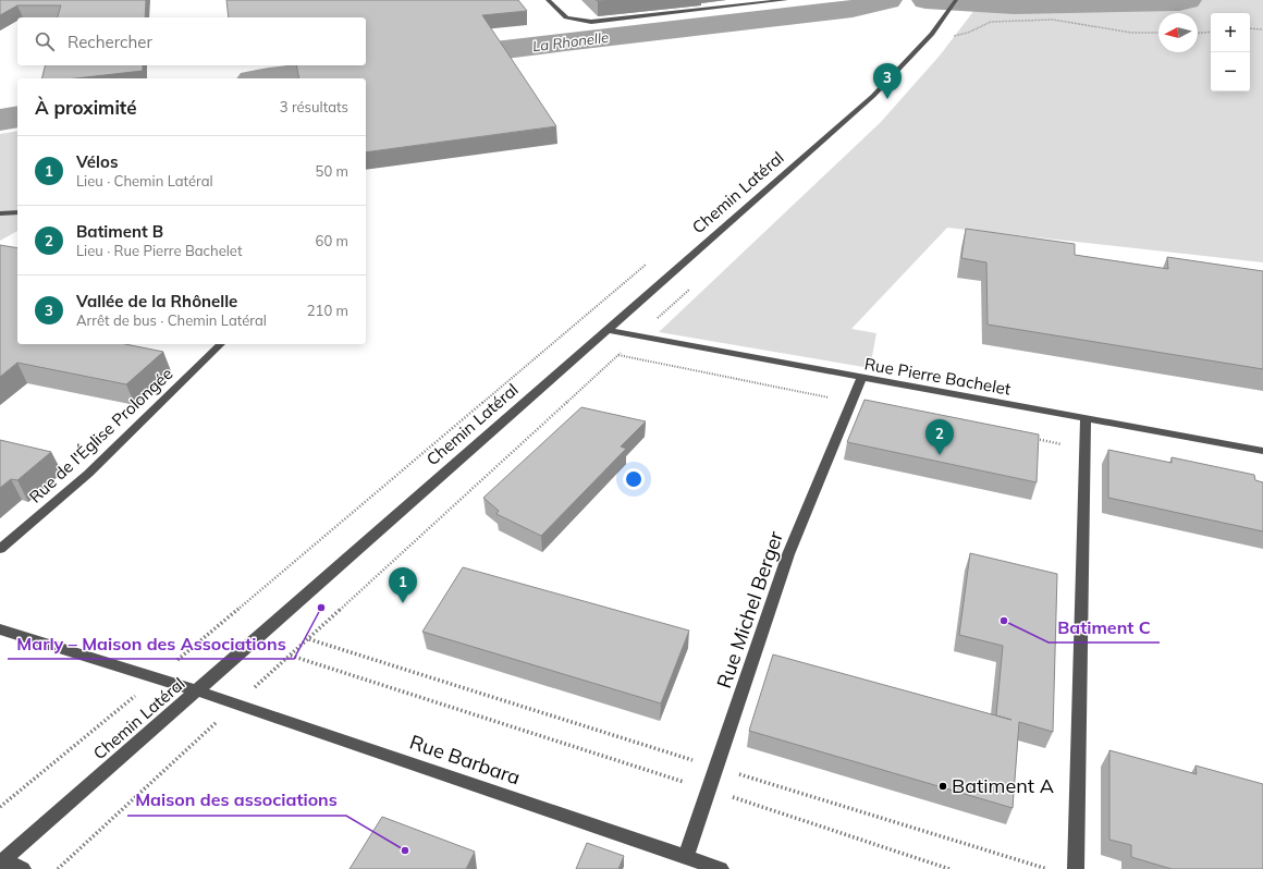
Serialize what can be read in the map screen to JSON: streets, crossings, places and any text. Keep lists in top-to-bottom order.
{
  "streets": {
    "street": [
      "Chemin Latéral",
      "Rue Pierre Bachelet",
      "Rue de l'Église Prolongée",
      "Rue Michel Berger",
      "Rue Barbara"
    ]
  },
  "crossings": [
    ["Chemin Latéral", "Rue Pierre Bachelet"],
    ["Chemin Latéral", "Rue Barbara"],
    ["Rue Pierre Bachelet", "Rue Michel Berger"],
    ["Rue Michel Berger", "Rue Barbara"]
  ],
  "water": ["La Rhonelle"],
  "places": [
    "Marly – Maison des Associations",
    "Batiment C",
    "Batiment A",
    "Maison des associations"
  ],
  "north": "left",
  "page": {
    "map_buttons": ["+", "−"],
    "search": "Rechercher",
    "pins": ["3", "2", "1"],
    "heading": ["À proximité", "3 résultats"],
    "list": [
      {
        "mark": "1",
        "name": "Vélos",
        "note": "Lieu · Chemin Latéral",
        "value": "50 m"
      },
      {
        "mark": "2",
        "name": "Batiment B",
        "note": "Lieu · Rue Pierre Bachelet",
        "value": "60 m"
      },
      {
        "mark": "3",
        "name": "Vallée de la Rhônelle",
        "note": "Arrêt de bus · Chemin Latéral",
        "value": "210 m"
      }
    ]
  }
}
